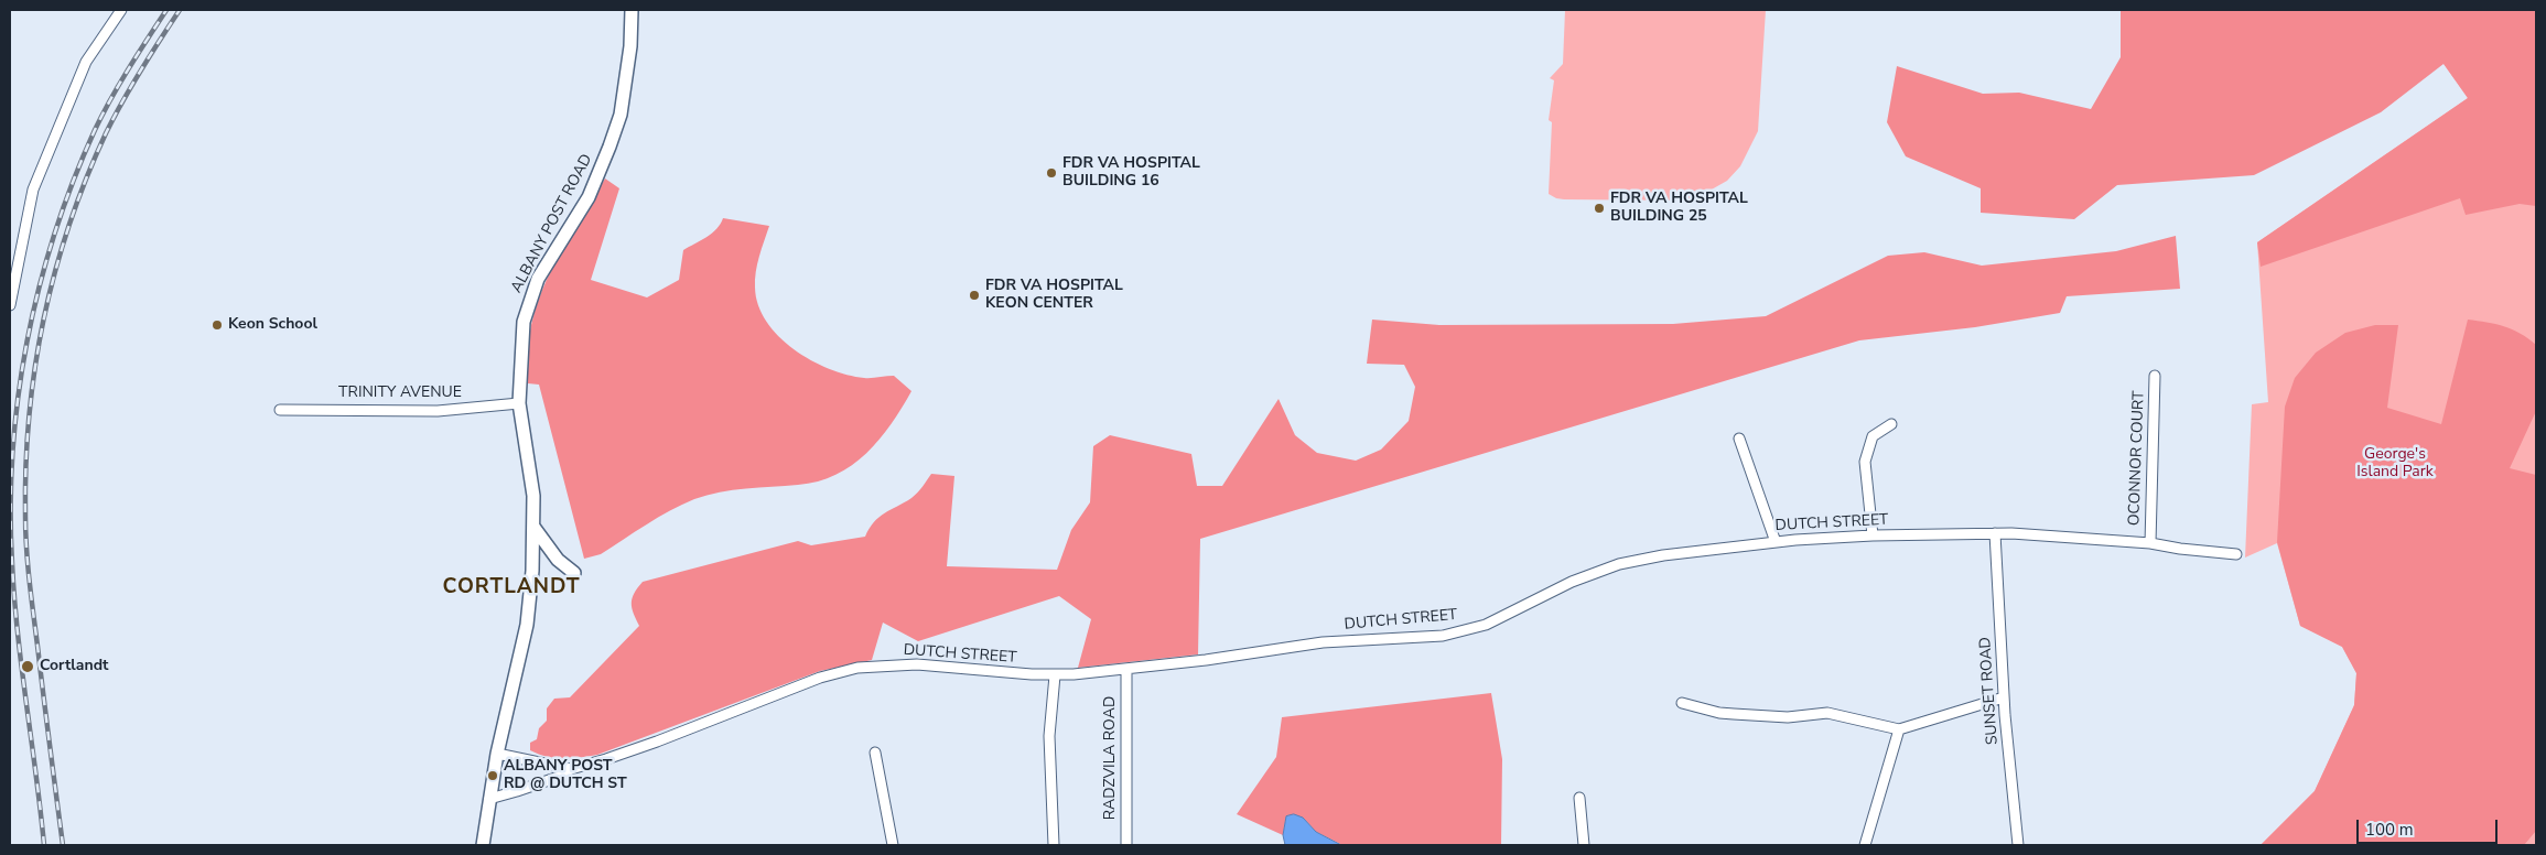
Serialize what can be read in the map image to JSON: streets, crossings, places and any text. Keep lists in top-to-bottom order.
{
  "streets": {
    "main road": ["ALBANY POST ROAD"],
    "street": [
      "TRINITY AVENUE",
      "OCONNOR COURT",
      "DUTCH STREET",
      "SUNSET ROAD",
      "RADZVILA ROAD"
    ]
  },
  "crossings": [
    ["ALBANY POST ROAD", "TRINITY AVENUE"],
    ["ALBANY POST ROAD", "DUTCH STREET"],
    ["OCONNOR COURT", "DUTCH STREET"],
    ["DUTCH STREET", "SUNSET ROAD"],
    ["DUTCH STREET", "RADZVILA ROAD"]
  ],
  "districts": ["CORTLANDT"],
  "parks": ["George's Island Park"],
  "places": [
    "FDR VA HOSPITAL BUILDING 16",
    "FDR VA HOSPITAL BUILDING 25",
    "FDR VA HOSPITAL KEON CENTER",
    "Keon School",
    "Cortlandt",
    "ALBANY POST RD @ DUTCH ST"
  ],
  "scale_bar": "100 m"
}
